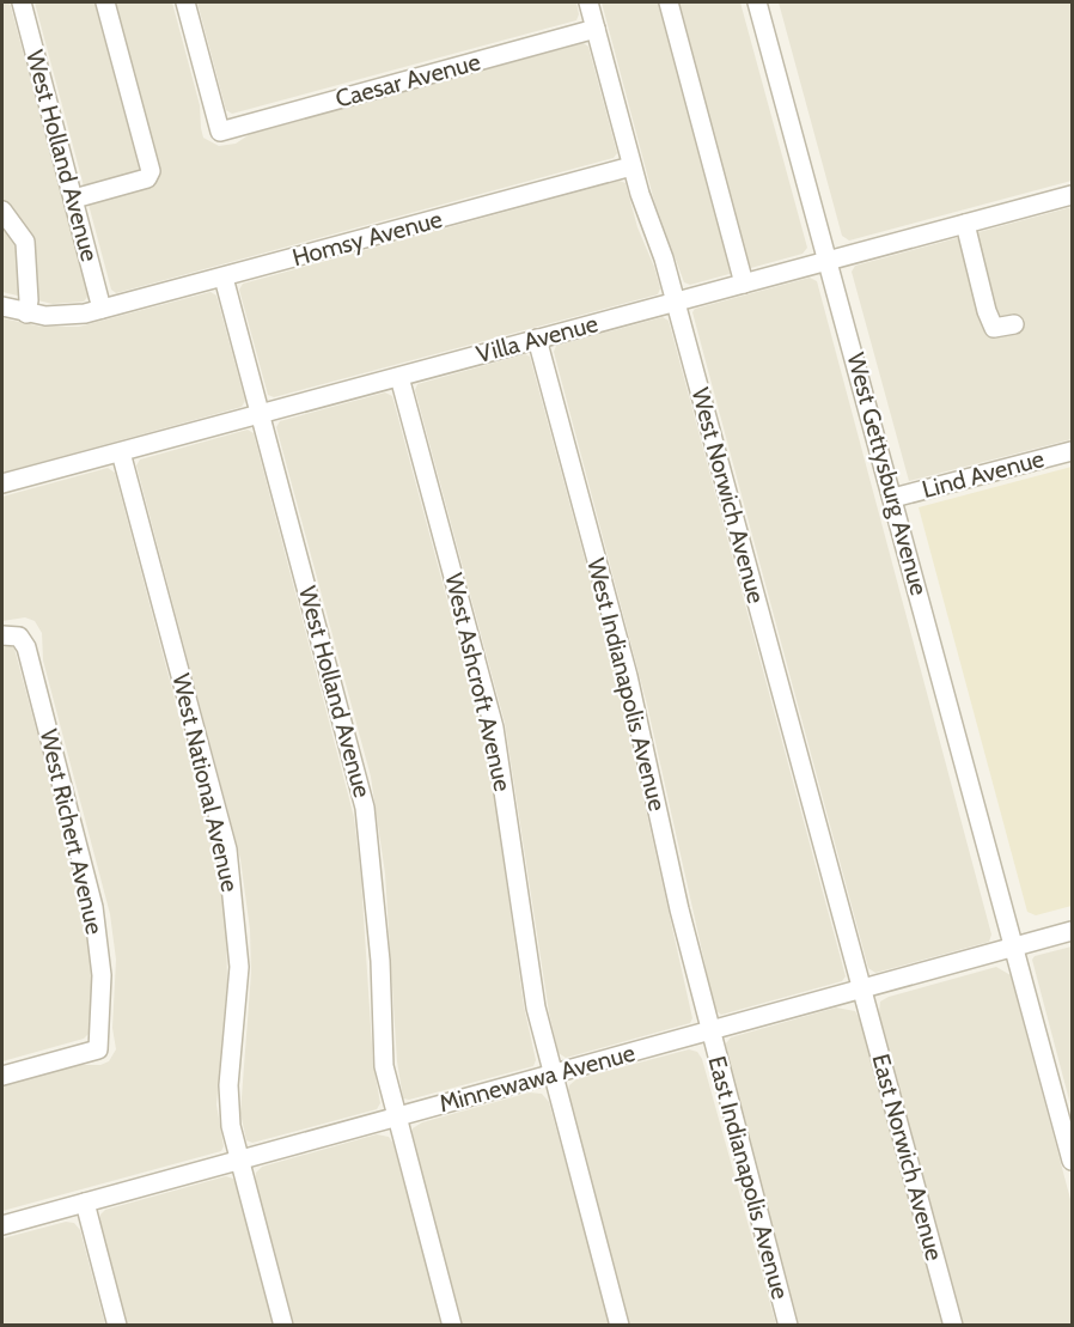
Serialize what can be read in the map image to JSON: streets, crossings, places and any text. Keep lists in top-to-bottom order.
{
  "streets": {
    "street": [
      "Caesar Avenue",
      "West Holland Avenue",
      "Homsy Avenue",
      "Villa Avenue",
      "West Gettysburg Avenue",
      "Lind Avenue",
      "West Norwich Avenue",
      "West Ashcroft Avenue",
      "West Indianapolis Avenue",
      "West National Avenue",
      "West Richert Avenue",
      "Minnewawa Avenue",
      "East Norwich Avenue",
      "East Indianapolis Avenue"
    ]
  },
  "crossings": [
    ["Caesar Avenue", "West Norwich Avenue"],
    ["West Holland Avenue", "Homsy Avenue"],
    ["West Holland Avenue", "Villa Avenue"],
    ["West Holland Avenue", "Minnewawa Avenue"],
    ["Homsy Avenue", "West Norwich Avenue"],
    ["Villa Avenue", "West Gettysburg Avenue"],
    ["Villa Avenue", "West Norwich Avenue"],
    ["Villa Avenue", "West Ashcroft Avenue"],
    ["Villa Avenue", "West Indianapolis Avenue"],
    ["Villa Avenue", "West National Avenue"],
    ["West Gettysburg Avenue", "Lind Avenue"],
    ["West Gettysburg Avenue", "Minnewawa Avenue"],
    ["West Norwich Avenue", "Minnewawa Avenue"],
    ["West Norwich Avenue", "East Norwich Avenue"],
    ["West Ashcroft Avenue", "Minnewawa Avenue"],
    ["West Indianapolis Avenue", "Minnewawa Avenue"],
    ["West Indianapolis Avenue", "East Indianapolis Avenue"],
    ["West National Avenue", "Minnewawa Avenue"],
    ["Minnewawa Avenue", "East Norwich Avenue"],
    ["Minnewawa Avenue", "East Indianapolis Avenue"]
  ]
}
